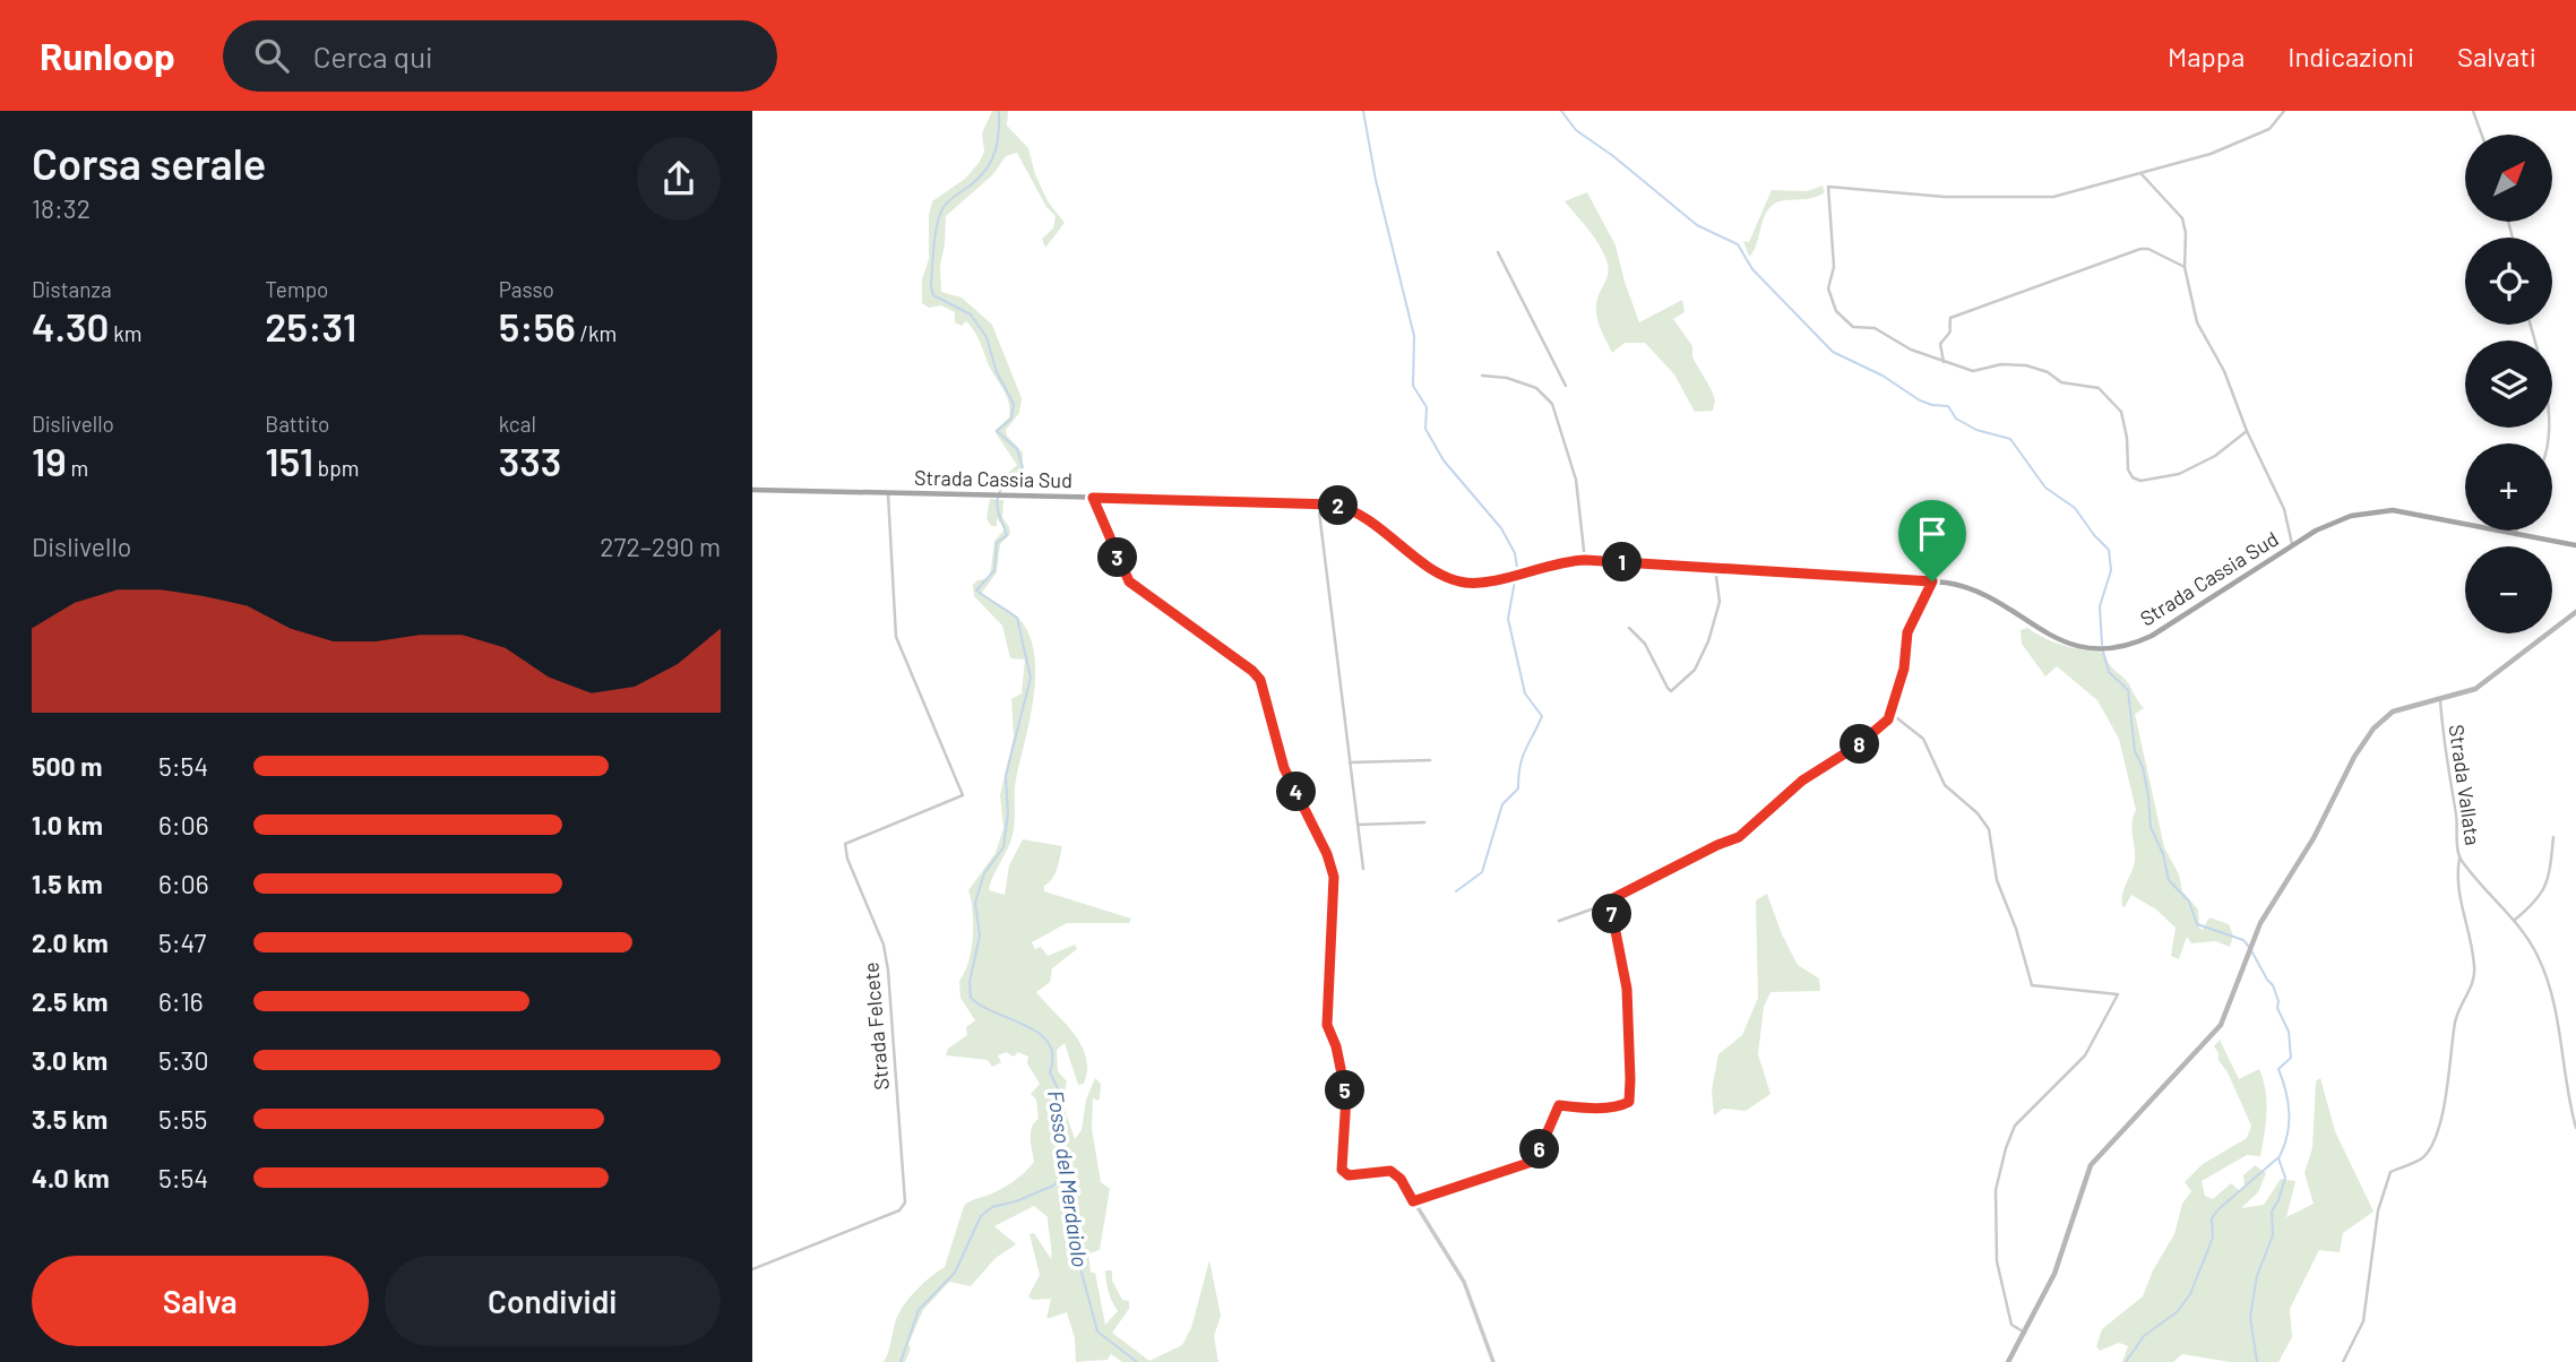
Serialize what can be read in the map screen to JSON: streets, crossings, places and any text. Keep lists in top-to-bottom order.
{
  "streets": {
    "main road": ["Strada Cassia Sud"],
    "street": ["Strada Vallata", "Strada Felcete"]
  },
  "crossings": [
    ["Strada Cassia Sud", "Strada Felcete"]
  ],
  "water": ["Fosso del Merdaiolo"],
  "north": "top right",
  "page": {
    "header": "Runloop",
    "search": "Cerca qui",
    "nav": ["Mappa", "Indicazioni", "Salvati"],
    "heading": ["Corsa serale", "18:32"],
    "map_buttons": ["+", "−"],
    "stats": [
      ["Distanza", "4.30 km"],
      ["Tempo", "25:31"],
      ["Passo", "5:56 /km"],
      ["Dislivello", "19 m"],
      ["Battito", "151 bpm"],
      ["kcal", "333"]
    ],
    "pins": [
      "2",
      "3",
      "1",
      "8",
      "4",
      "7",
      "5",
      "6"
    ],
    "chart": ["Dislivello", "272–290 m"],
    "list": [
      {
        "name": "500 m",
        "note": "5:54"
      },
      {
        "name": "1.0 km",
        "note": "6:06"
      },
      {
        "name": "1.5 km",
        "note": "6:06"
      },
      {
        "name": "2.0 km",
        "note": "5:47"
      },
      {
        "name": "2.5 km",
        "note": "6:16"
      },
      {
        "name": "3.0 km",
        "note": "5:30"
      },
      {
        "name": "3.5 km",
        "note": "5:55"
      },
      {
        "name": "4.0 km",
        "note": "5:54"
      }
    ],
    "buttons": ["Salva", "Condividi"]
  }
}
